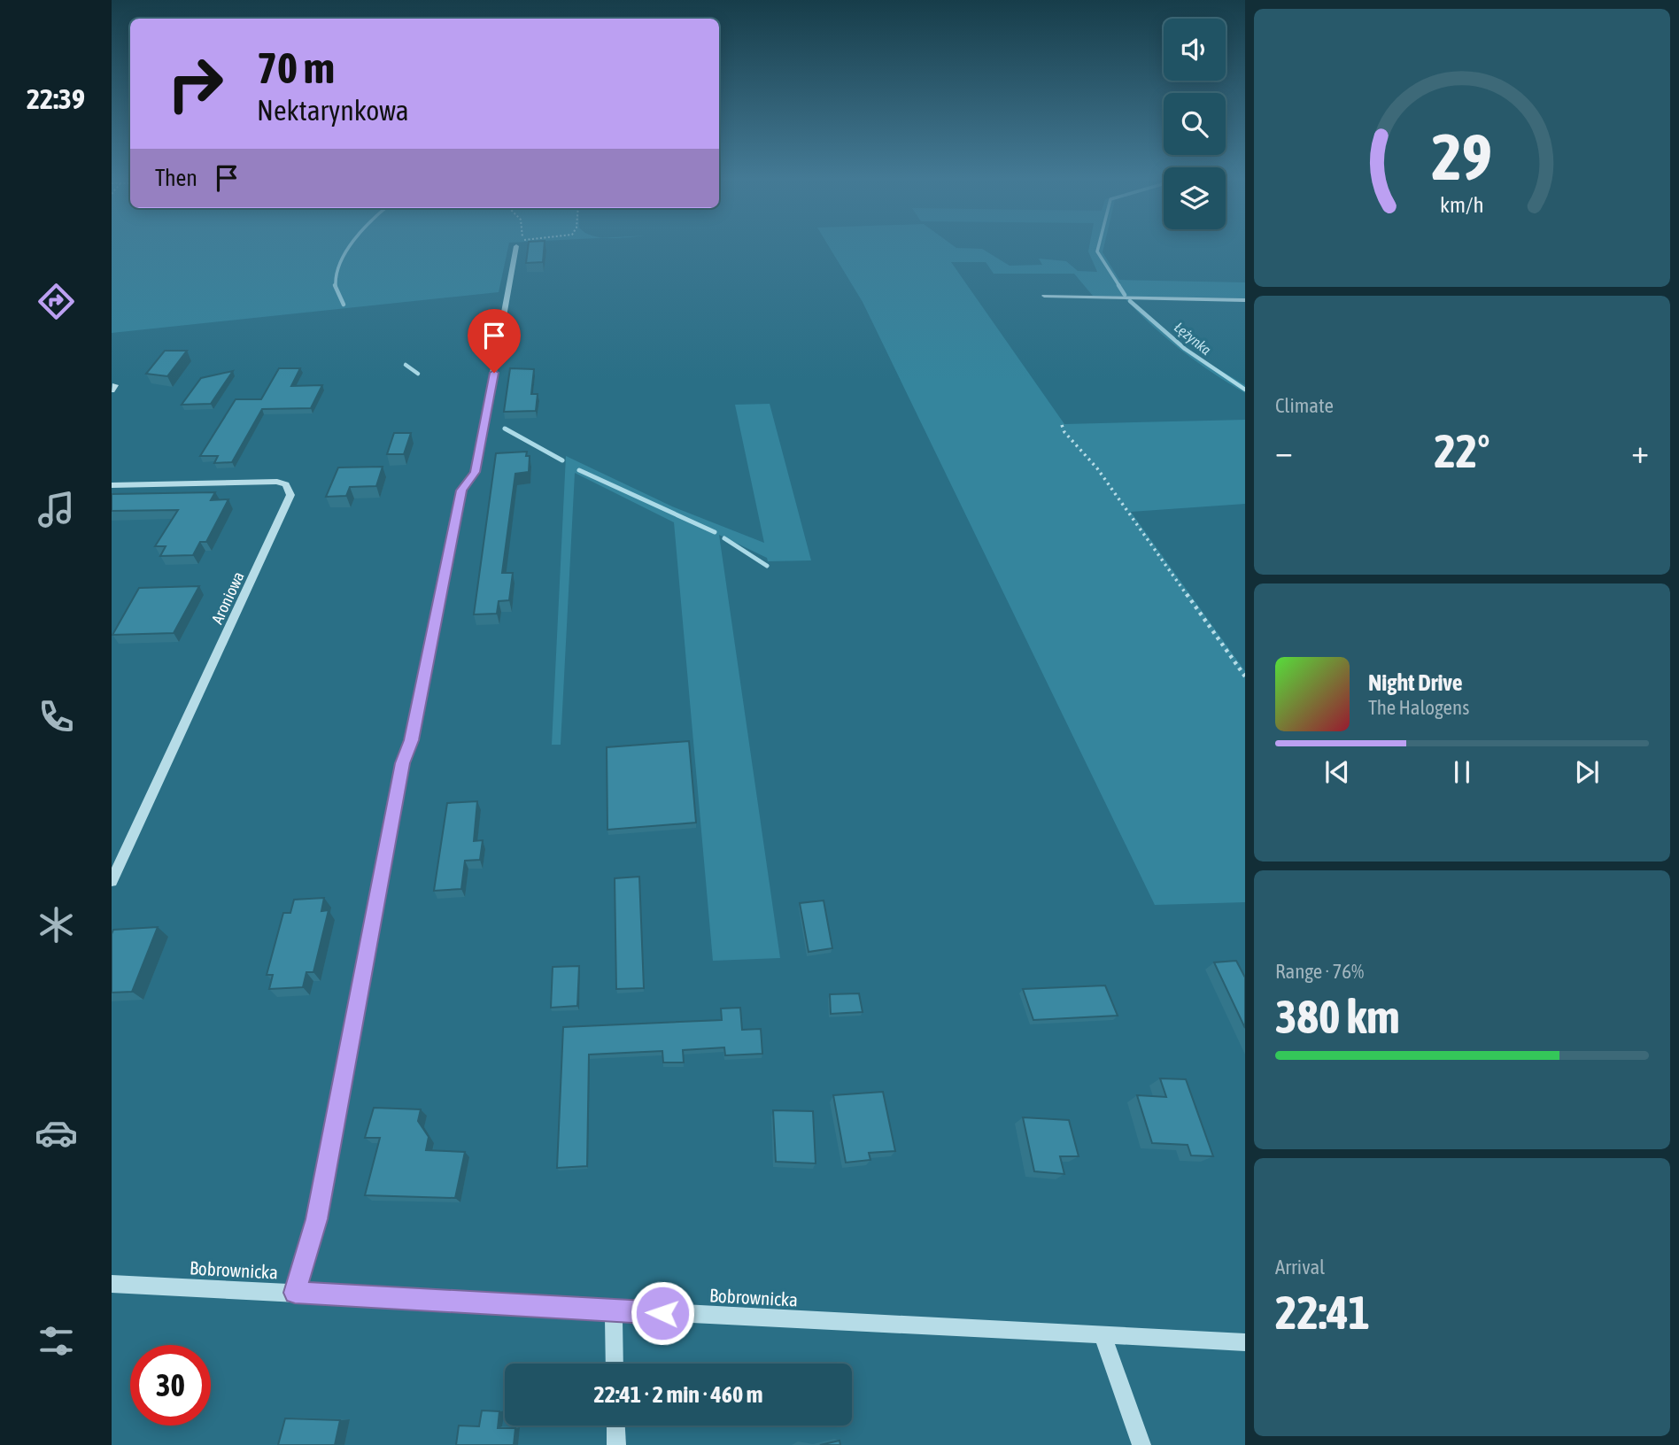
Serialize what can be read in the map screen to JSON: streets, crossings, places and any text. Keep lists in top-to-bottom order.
{
  "streets": {
    "street": ["Aroniowa", "Bobrownicka"]
  },
  "water": ["Łężynka"],
  "page": {
    "tabs": "22:39",
    "turn": ["70 m", "Nektarynkowa"],
    "then": "Then",
    "tile": [
      "Climate",
      ["Range · 76%", "380 km"],
      ["Arrival", "22:41"]
    ],
    "heat": ["−", "22°", "+"],
    "song": ["Night Drive", "The Halogens"],
    "limit": "30",
    "trip": "22:41 · 2 min · 460 m",
    "gauge": ["29", "km/h"]
  }
}
